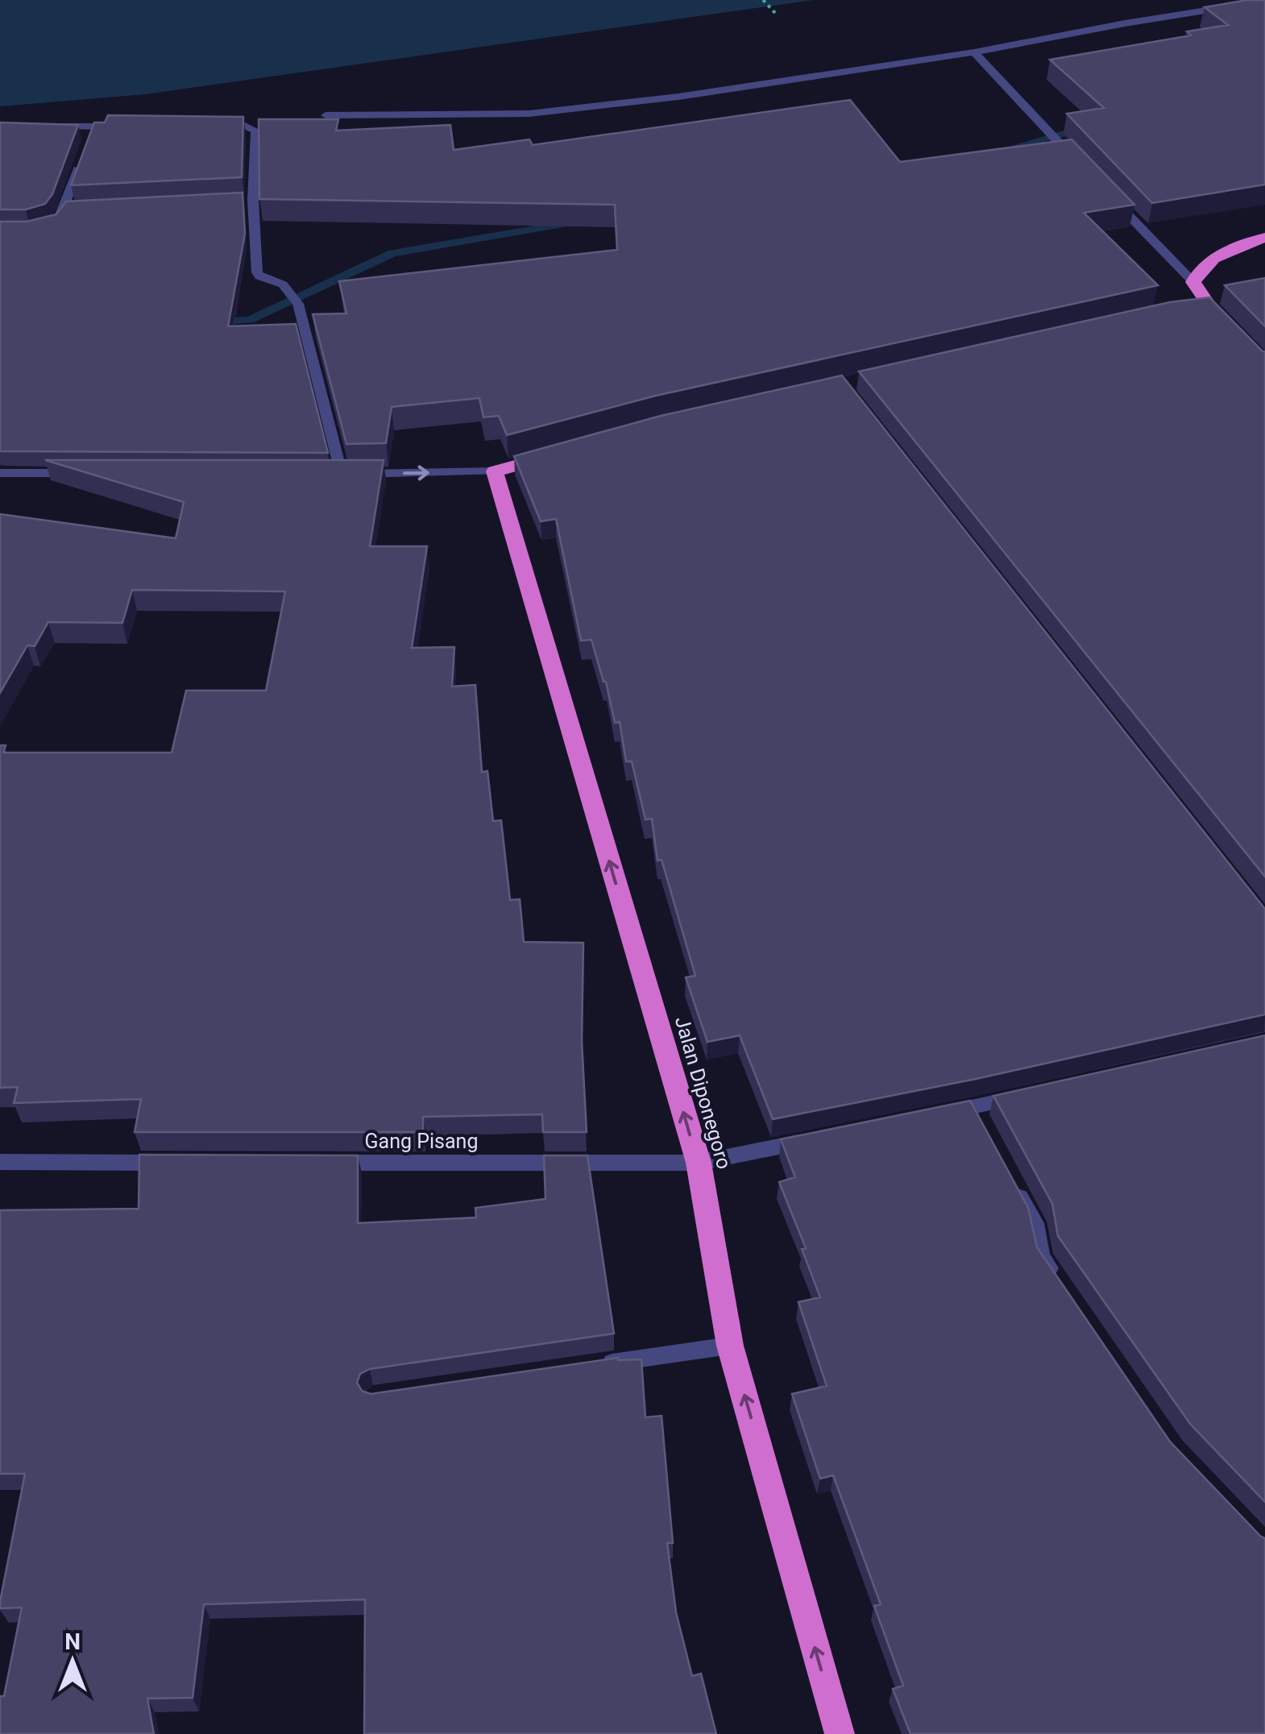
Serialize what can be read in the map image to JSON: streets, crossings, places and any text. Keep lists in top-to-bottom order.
{
  "streets": {
    "highway": ["Jalan Diponegoro"],
    "street": ["Gang Pisang"]
  },
  "crossings": [
    ["Jalan Diponegoro", "Gang Pisang"]
  ],
  "one_way": ["Jalan Diponegoro"],
  "north": "top"
}
